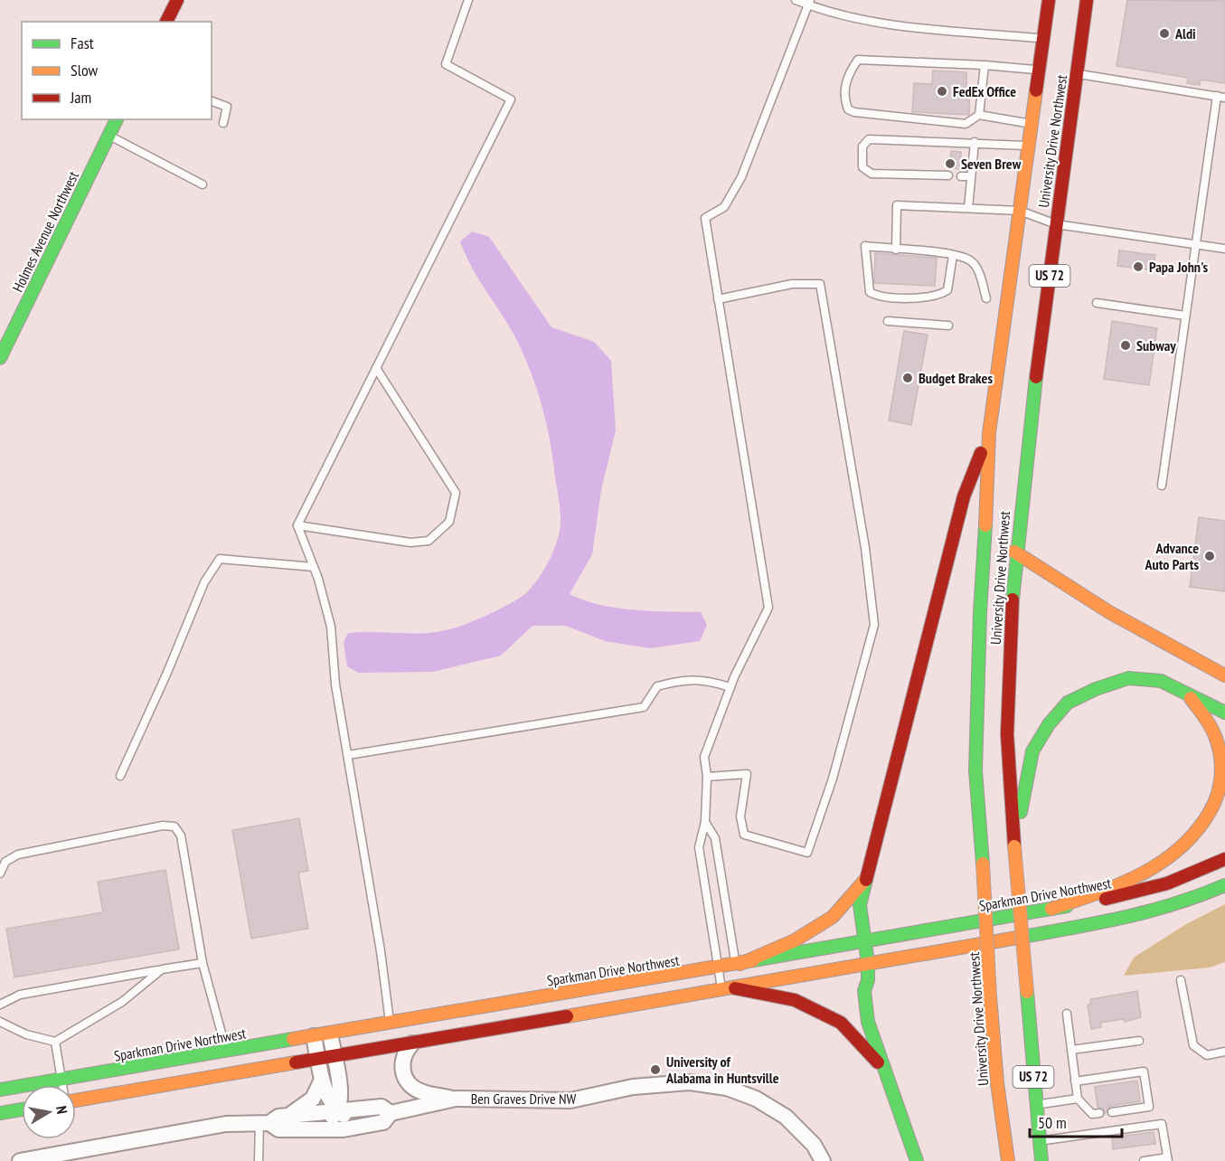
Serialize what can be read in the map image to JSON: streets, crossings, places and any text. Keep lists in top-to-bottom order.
{
  "streets": {
    "main road": [
      "University Drive Northwest",
      "Holmes Avenue Northwest",
      "US 72",
      "Sparkman Drive Northwest"
    ],
    "street": ["Ben Graves Drive NW"]
  },
  "crossings": [
    ["University Drive Northwest", "US 72"]
  ],
  "places": [
    "Aldi",
    "FedEx Office",
    "Seven Brew",
    "Papa John's",
    "Subway",
    "Budget Brakes",
    "Advance Auto Parts",
    "University of Alabama in Huntsville"
  ],
  "legend": ["Fast", "Slow", "Jam"],
  "scale_bar": "50 m",
  "north": "right"
}
